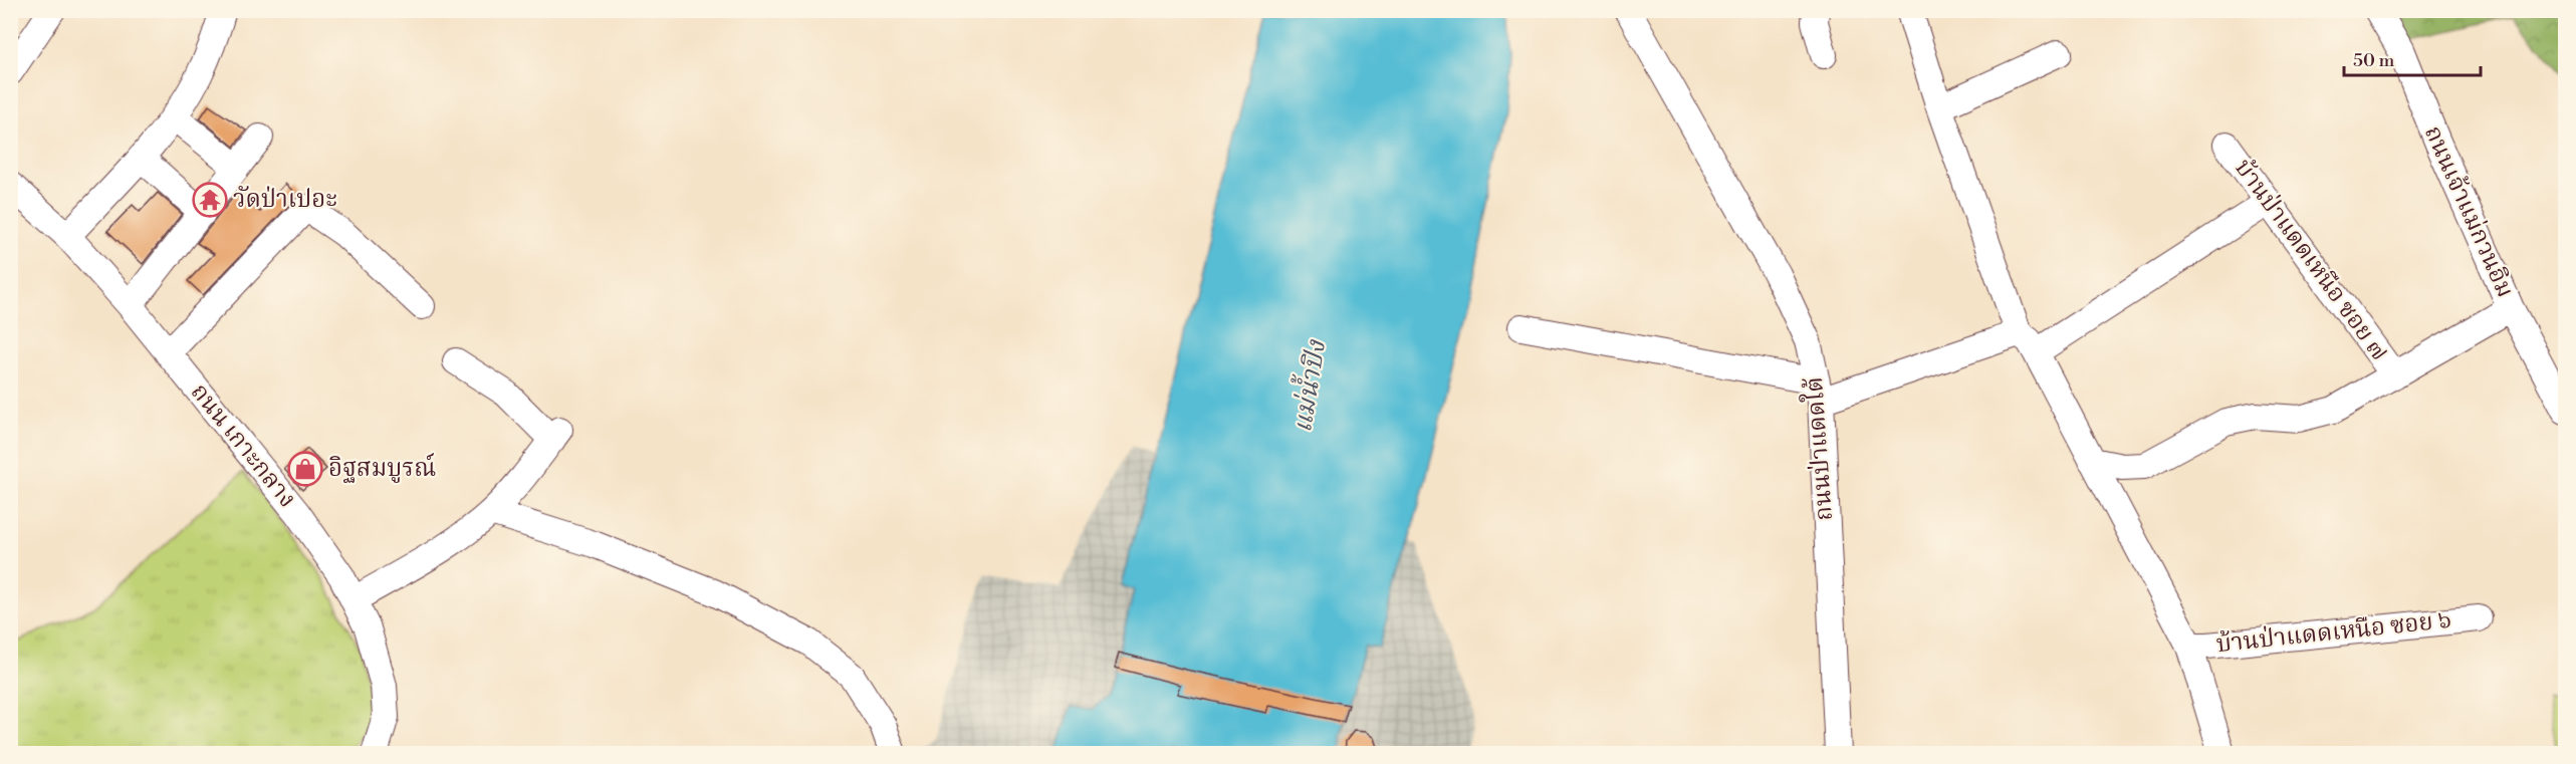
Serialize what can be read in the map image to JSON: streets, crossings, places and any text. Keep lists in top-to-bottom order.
{
  "streets": {
    "street": [
      "ถนนเจ้าแม่กวนอิม",
      "บ้านป่าแดดเหนือ ซอย ๗",
      "ถนน เกาะกลาง",
      "ถนนป่าแดดใต้",
      "บ้านป่าแดดเหนือ ซอย ๖"
    ]
  },
  "water": ["แม่น้ำปิง"],
  "places": {
    "temple": ["วัดป่าเปอะ"],
    "shop": ["อิฐสมบูรณ์"]
  },
  "scale_bar": "50 m"
}
